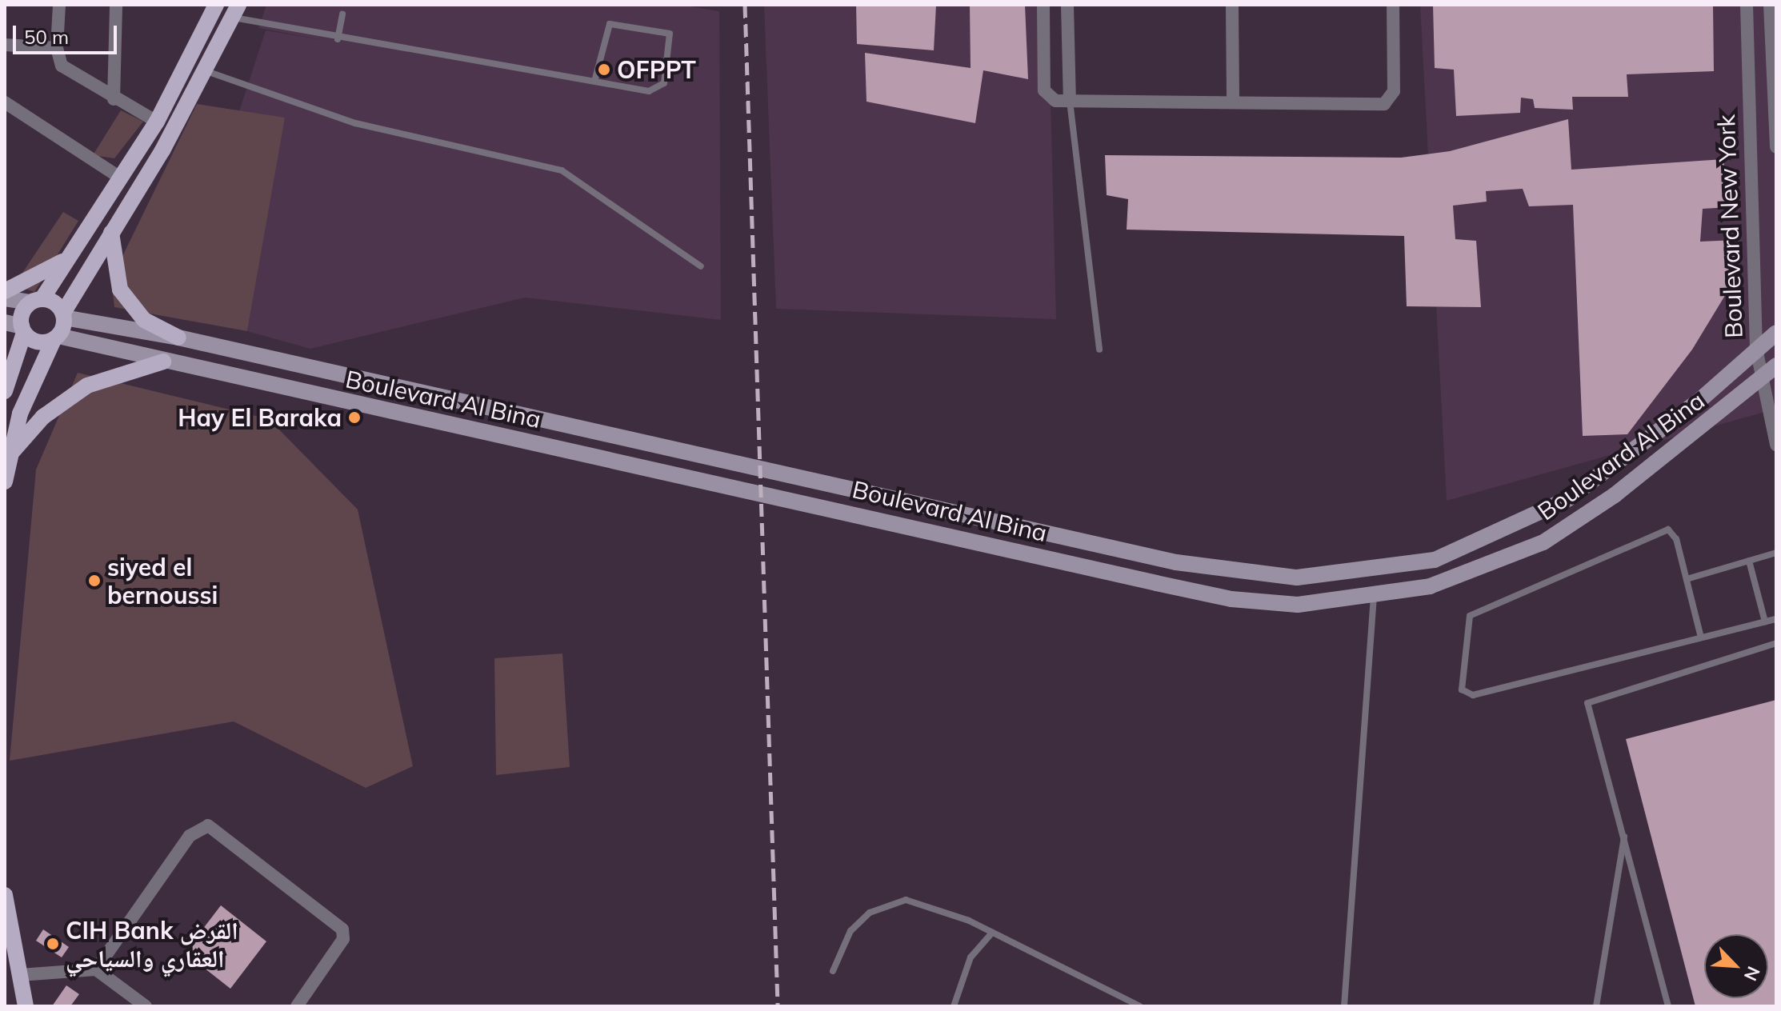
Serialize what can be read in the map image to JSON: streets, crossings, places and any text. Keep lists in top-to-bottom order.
{
  "streets": {
    "main road": ["Boulevard Al Bina"],
    "street": ["Boulevard New York"]
  },
  "crossings": [
    ["Boulevard New York", "Boulevard Al Bina"]
  ],
  "places": [
    "OFPPT",
    "Hay El Baraka",
    "siyed el bernoussi",
    "CIH Bank القرض العقاري والسياحي"
  ],
  "scale_bar": "50 m",
  "north": "bottom right"
}
